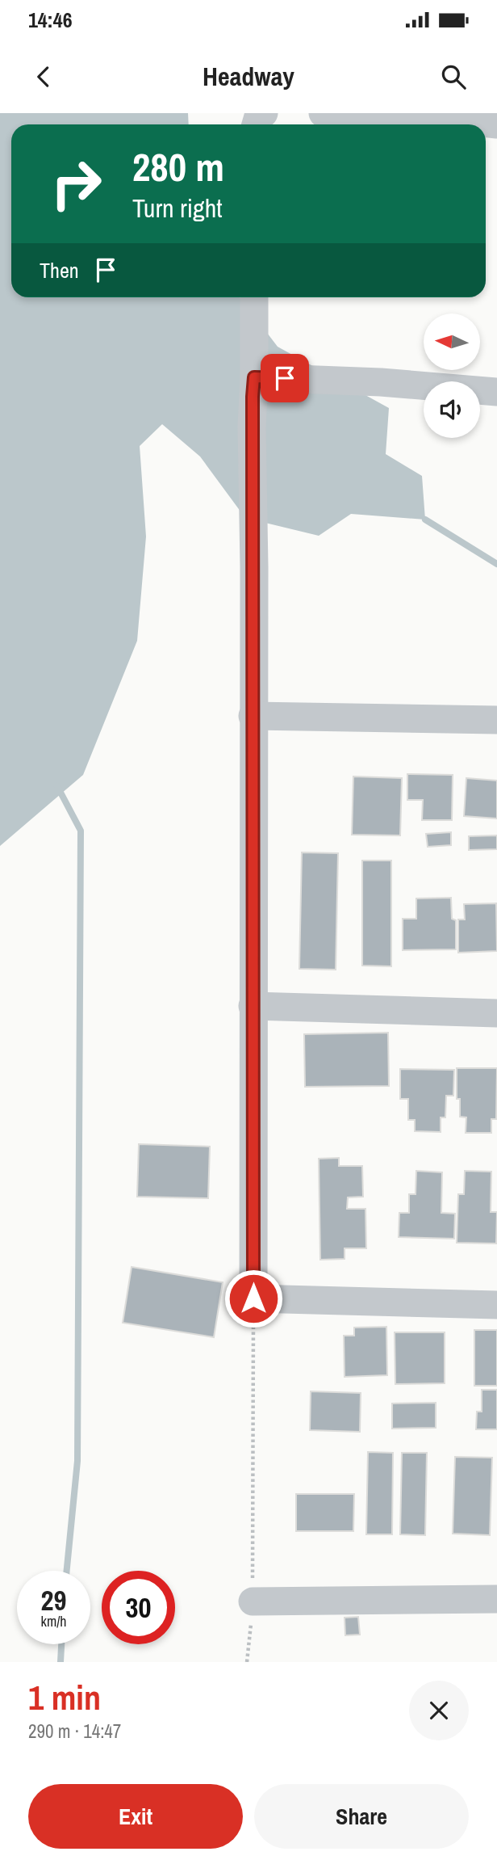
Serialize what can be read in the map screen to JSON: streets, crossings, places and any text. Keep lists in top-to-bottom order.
{
  "north": "left",
  "page": {
    "status": "14:46",
    "header": "Headway",
    "turn": ["280 m", "Turn right"],
    "then": "Then",
    "speed": "29 km/h",
    "limit": "30",
    "heading": ["1 min", "290 m · 14:47"],
    "buttons": ["Exit", "Share"]
  }
}
